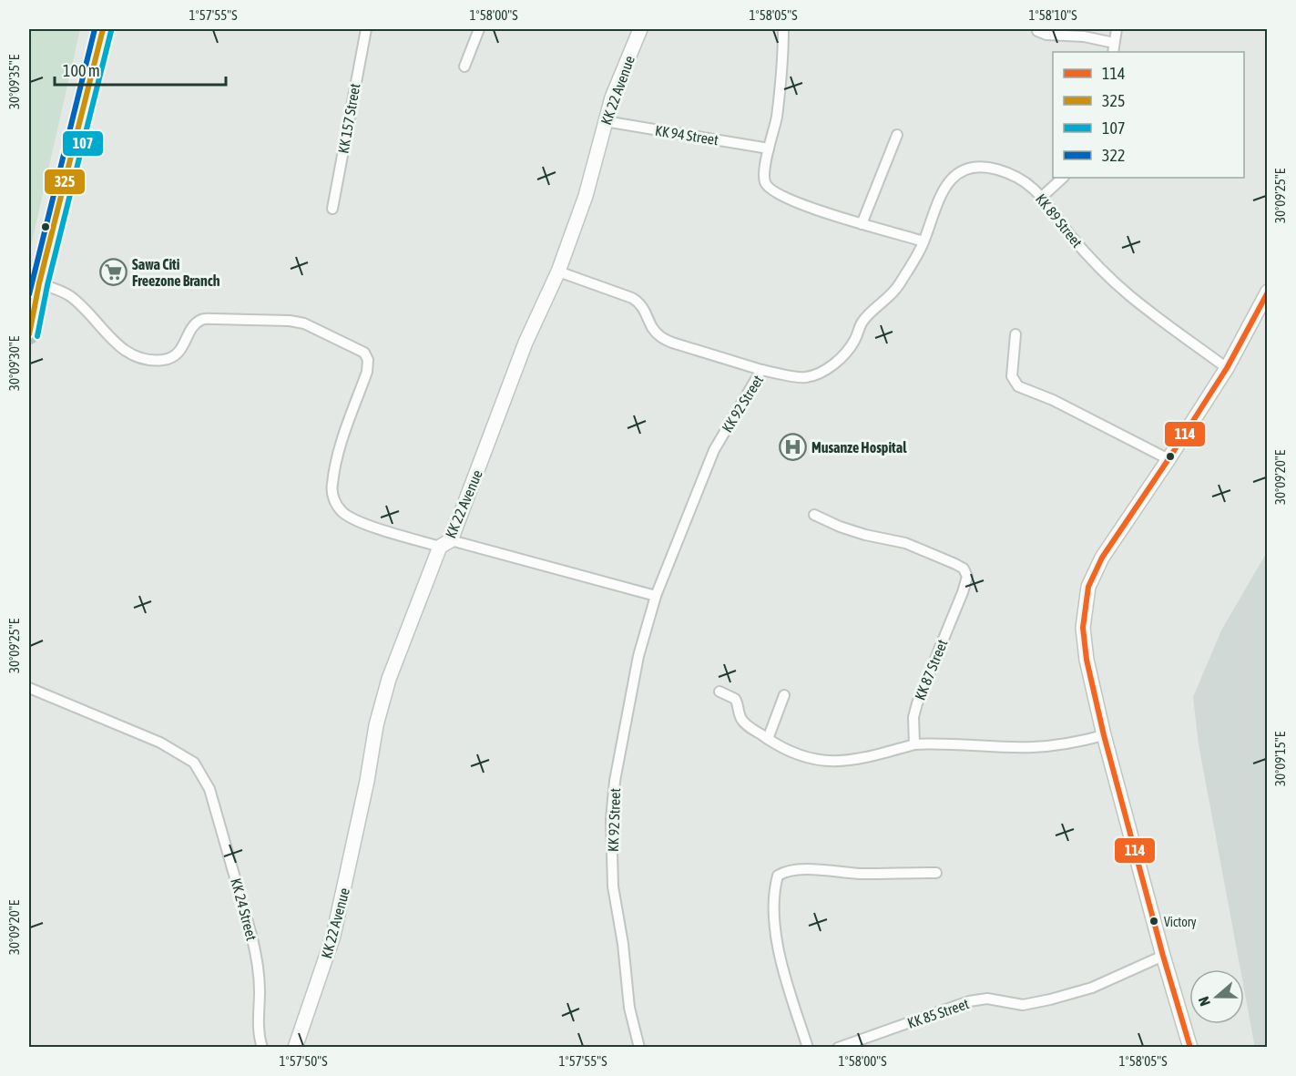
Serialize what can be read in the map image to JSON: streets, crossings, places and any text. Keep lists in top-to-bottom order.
{
  "streets": {
    "street": [
      "KK 22 Avenue",
      "KK 157 Street",
      "KK 94 Street",
      "KK 89 Street",
      "KK 92 Street",
      "KK 87 Street",
      "KK 24 Street",
      "KK 85 Street"
    ]
  },
  "crossings": [
    ["KK 22 Avenue", "KK 94 Street"],
    ["KK 89 Street", "KK 92 Street"]
  ],
  "places": {
    "supermarket": ["Sawa Citi Freezone Branch"],
    "hospital": ["Musanze Hospital"],
    "other": ["Victory"]
  },
  "lines": [
    "transit line 325",
    "transit line 322",
    "transit line 107",
    "transit line 114"
  ],
  "legend": [
    "114",
    "325",
    "107",
    "322"
  ],
  "scale_bar": "100 m",
  "north": "left",
  "coordinates": [
    "1°57'55\"S",
    "1°58'00\"S",
    "1°58'05\"S",
    "1°58'10\"S",
    "30°09'35\"E",
    "30°09'25\"E",
    "30°09'30\"E",
    "30°09'20\"E",
    "30°09'15\"E",
    "1°57'50\"S"
  ]
}
